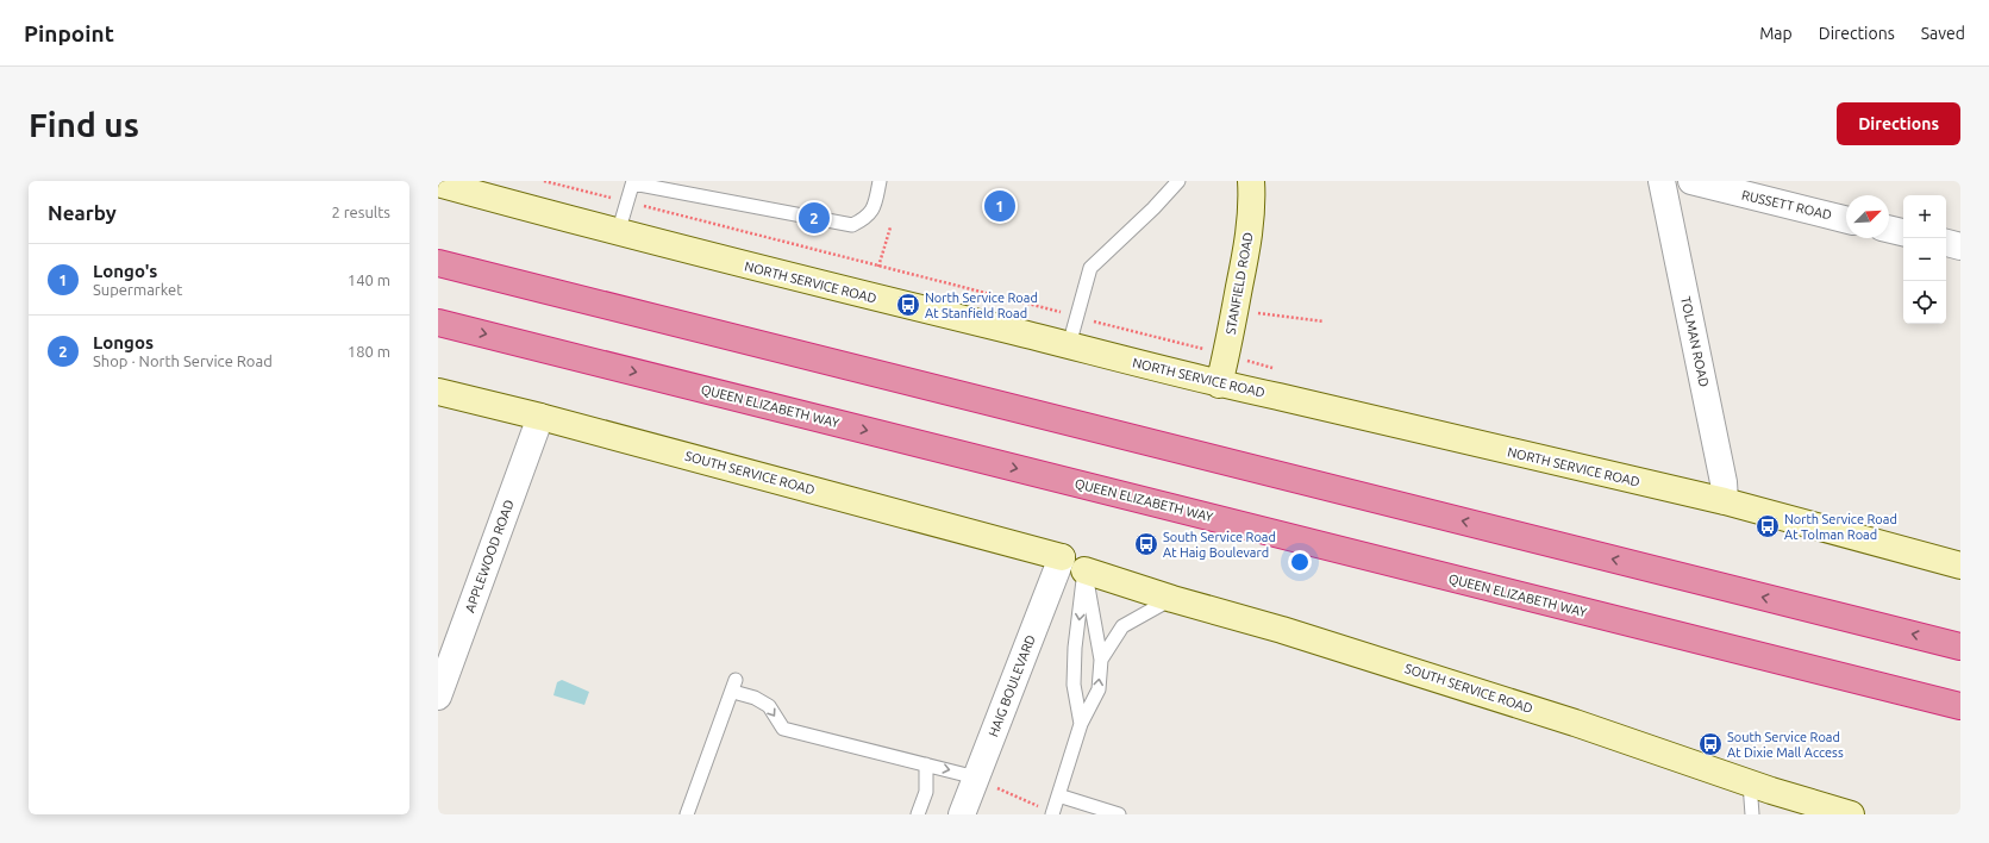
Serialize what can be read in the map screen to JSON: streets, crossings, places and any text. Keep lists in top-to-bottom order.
{
  "streets": {
    "highway": ["QUEEN ELIZABETH WAY"],
    "main road": ["NORTH SERVICE ROAD", "STANFIELD ROAD", "SOUTH SERVICE ROAD"],
    "street": [
      "RUSSETT ROAD",
      "TOLMAN ROAD",
      "APPLEWOOD ROAD",
      "HAIG BOULEVARD"
    ]
  },
  "crossings": [
    ["NORTH SERVICE ROAD", "STANFIELD ROAD"],
    ["NORTH SERVICE ROAD", "TOLMAN ROAD"],
    ["SOUTH SERVICE ROAD", "APPLEWOOD ROAD"],
    ["SOUTH SERVICE ROAD", "HAIG BOULEVARD"]
  ],
  "places": {
    "bus stop": [
      "North Service Road At Stanfield Road",
      "North Service Road At Tolman Road",
      "South Service Road At Haig Boulevard",
      "South Service Road At Dixie Mall Access"
    ]
  },
  "north": "top right",
  "page": {
    "header": "Pinpoint",
    "nav": ["Map", "Directions", "Saved"],
    "buttons": "Directions",
    "title": "Find us",
    "heading": ["Nearby", "2 results"],
    "pins": ["1", "2"],
    "map_buttons": ["+", "−"],
    "list": [
      {
        "mark": "1",
        "name": "Longo's",
        "note": "Supermarket",
        "value": "140 m"
      },
      {
        "mark": "2",
        "name": "Longos",
        "note": "Shop · North Service Road",
        "value": "180 m"
      }
    ]
  }
}
